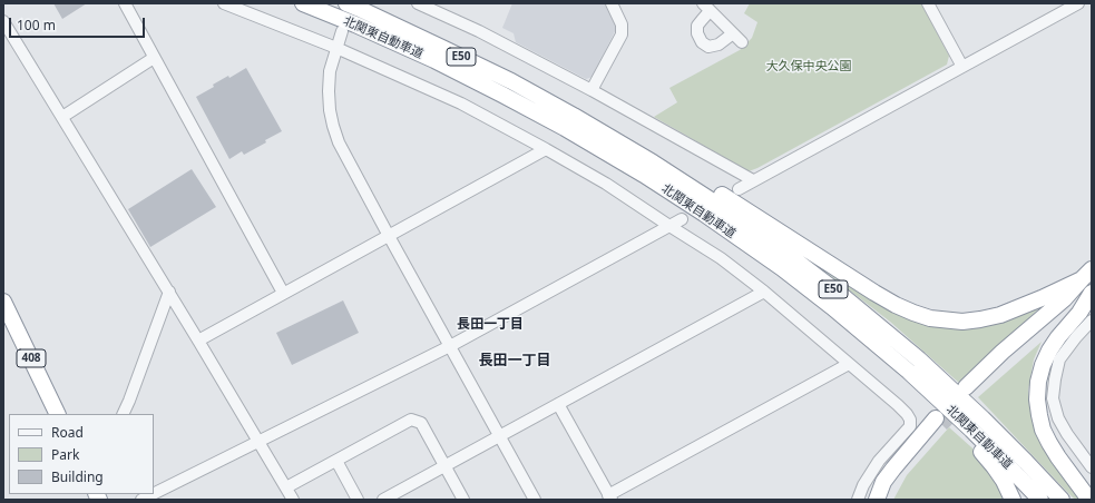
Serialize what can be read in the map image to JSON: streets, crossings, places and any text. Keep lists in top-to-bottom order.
{
  "streets": {
    "highway": ["北関東自動車道", "E50", "408"]
  },
  "districts": ["長田一丁目", "長田一丁目"],
  "parks": ["大久保中央公園"],
  "legend": ["Road", "Park", "Building"],
  "scale_bar": "100 m"
}
